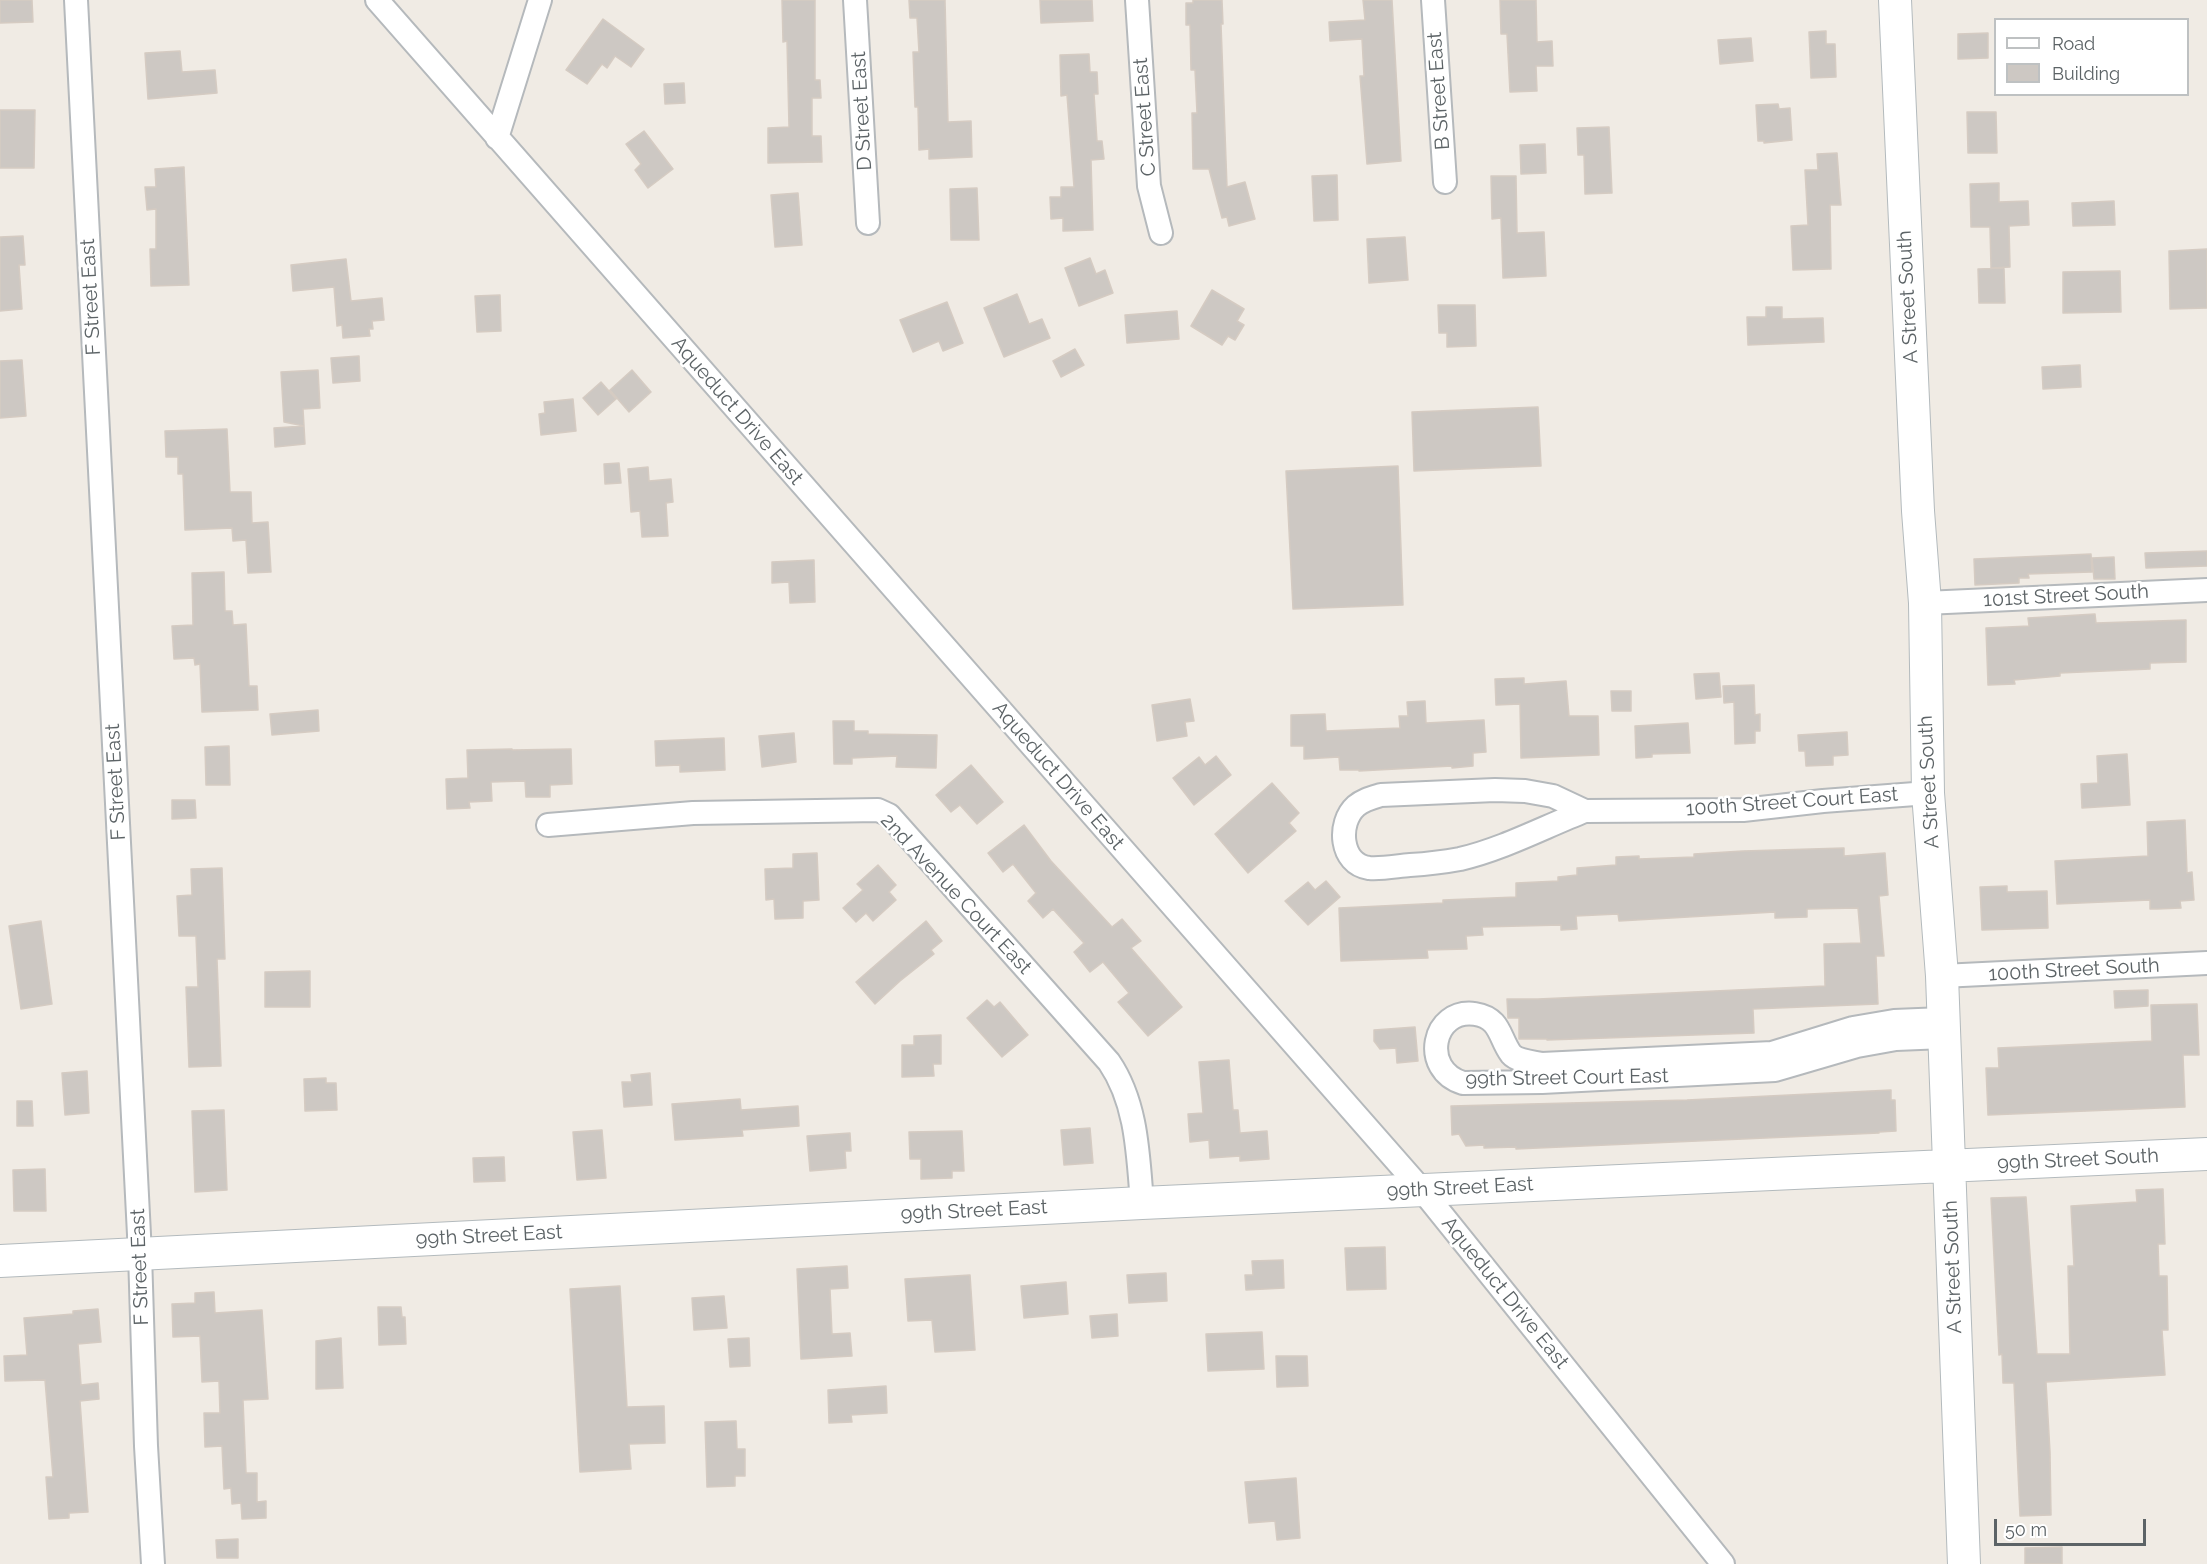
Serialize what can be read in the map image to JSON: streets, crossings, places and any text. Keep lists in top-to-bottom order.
{
  "streets": {
    "street": [
      "B Street East",
      "D Street East",
      "C Street East",
      "F Street East",
      "A Street South",
      "Aqueduct Drive East",
      "101st Street South",
      "100th Street Court East",
      "2nd Avenue Court East",
      "100th Street South",
      "99th Street Court East",
      "99th Street South",
      "99th Street East"
    ]
  },
  "crossings": [
    ["F Street East", "99th Street East"],
    ["A Street South", "101st Street South"],
    ["A Street South", "100th Street Court East"],
    ["A Street South", "100th Street South"],
    ["A Street South", "99th Street Court East"],
    ["A Street South", "99th Street South"],
    ["A Street South", "99th Street East"],
    ["Aqueduct Drive East", "99th Street East"],
    ["2nd Avenue Court East", "99th Street East"],
    ["99th Street South", "99th Street East"]
  ],
  "legend": ["Road", "Building"],
  "scale_bar": "50 m"
}
